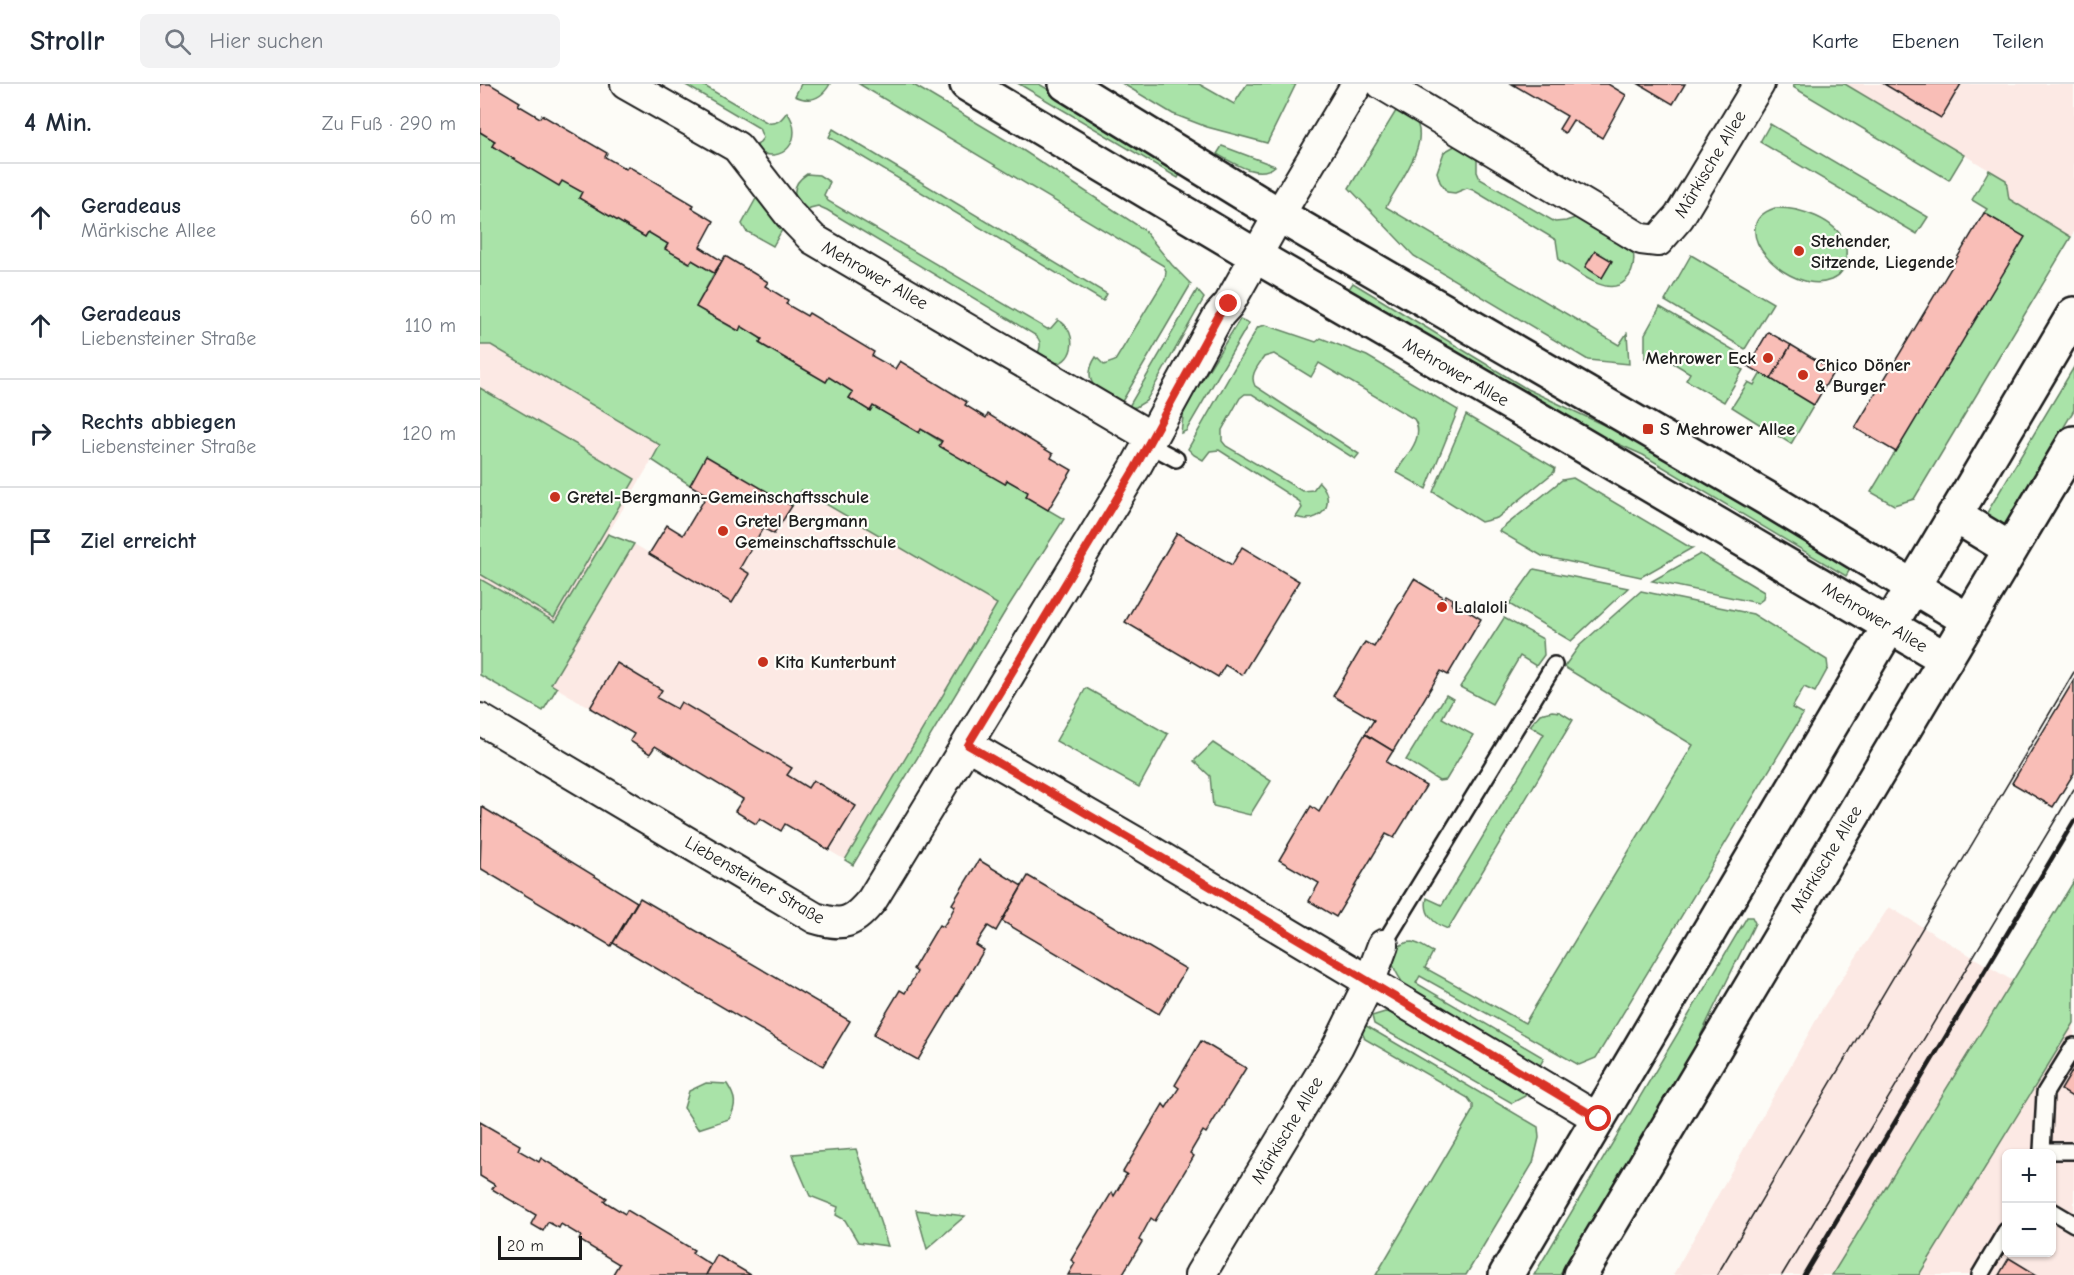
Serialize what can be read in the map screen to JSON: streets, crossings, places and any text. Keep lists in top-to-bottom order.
{
  "streets": {
    "main road": ["Märkische Allee", "Mehrower Allee"],
    "street": ["Liebensteiner Straße"]
  },
  "crossings": [
    ["Märkische Allee", "Mehrower Allee"],
    ["Mehrower Allee", "Liebensteiner Straße"]
  ],
  "places": {
    "other": [
      "Stehender, Sitzende, Liegende",
      "Mehrower Eck",
      "Chico Döner & Burger",
      "Gretel-Bergmann-Gemeinschaftsschule",
      "Gretel Bergmann Gemeinschaftsschule",
      "Lalaloli",
      "Kita Kunterbunt"
    ],
    "transit": ["S Mehrower Allee"]
  },
  "scale_bar": "20 m",
  "page": {
    "header": "Strollr",
    "search": "Hier suchen",
    "nav": ["Karte", "Ebenen", "Teilen"],
    "heading": ["4 Min.", "Zu Fuß · 290 m"],
    "list": [
      ["Geradeaus", "Märkische Allee", "60 m"],
      ["Geradeaus", "Liebensteiner Straße", "110 m"],
      ["Rechts abbiegen", "Liebensteiner Straße", "120 m"],
      "Ziel erreicht"
    ],
    "map_buttons": ["+", "−"],
    "scale": "20 m"
  }
}
